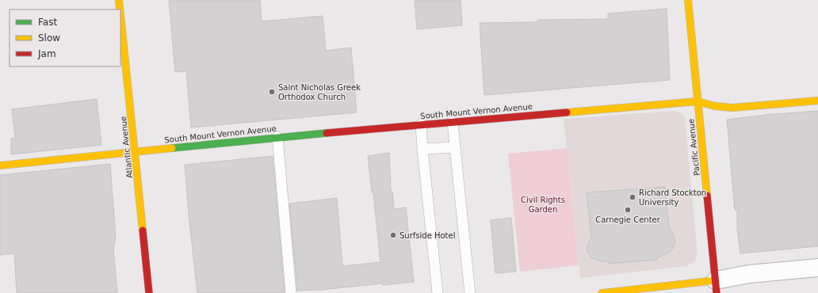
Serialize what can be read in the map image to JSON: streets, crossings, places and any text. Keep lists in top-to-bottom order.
{
  "streets": {
    "main road": ["South Mount Vernon Avenue", "Atlantic Avenue", "Pacific Avenue"]
  },
  "crossings": [
    ["South Mount Vernon Avenue", "Atlantic Avenue"],
    ["South Mount Vernon Avenue", "Pacific Avenue"]
  ],
  "parks": ["Civil Rights Garden"],
  "places": [
    "Saint Nicholas Greek Orthodox Church",
    "Richard Stockton University",
    "Carnegie Center",
    "Surfside Hotel"
  ],
  "legend": ["Fast", "Slow", "Jam"]
}
